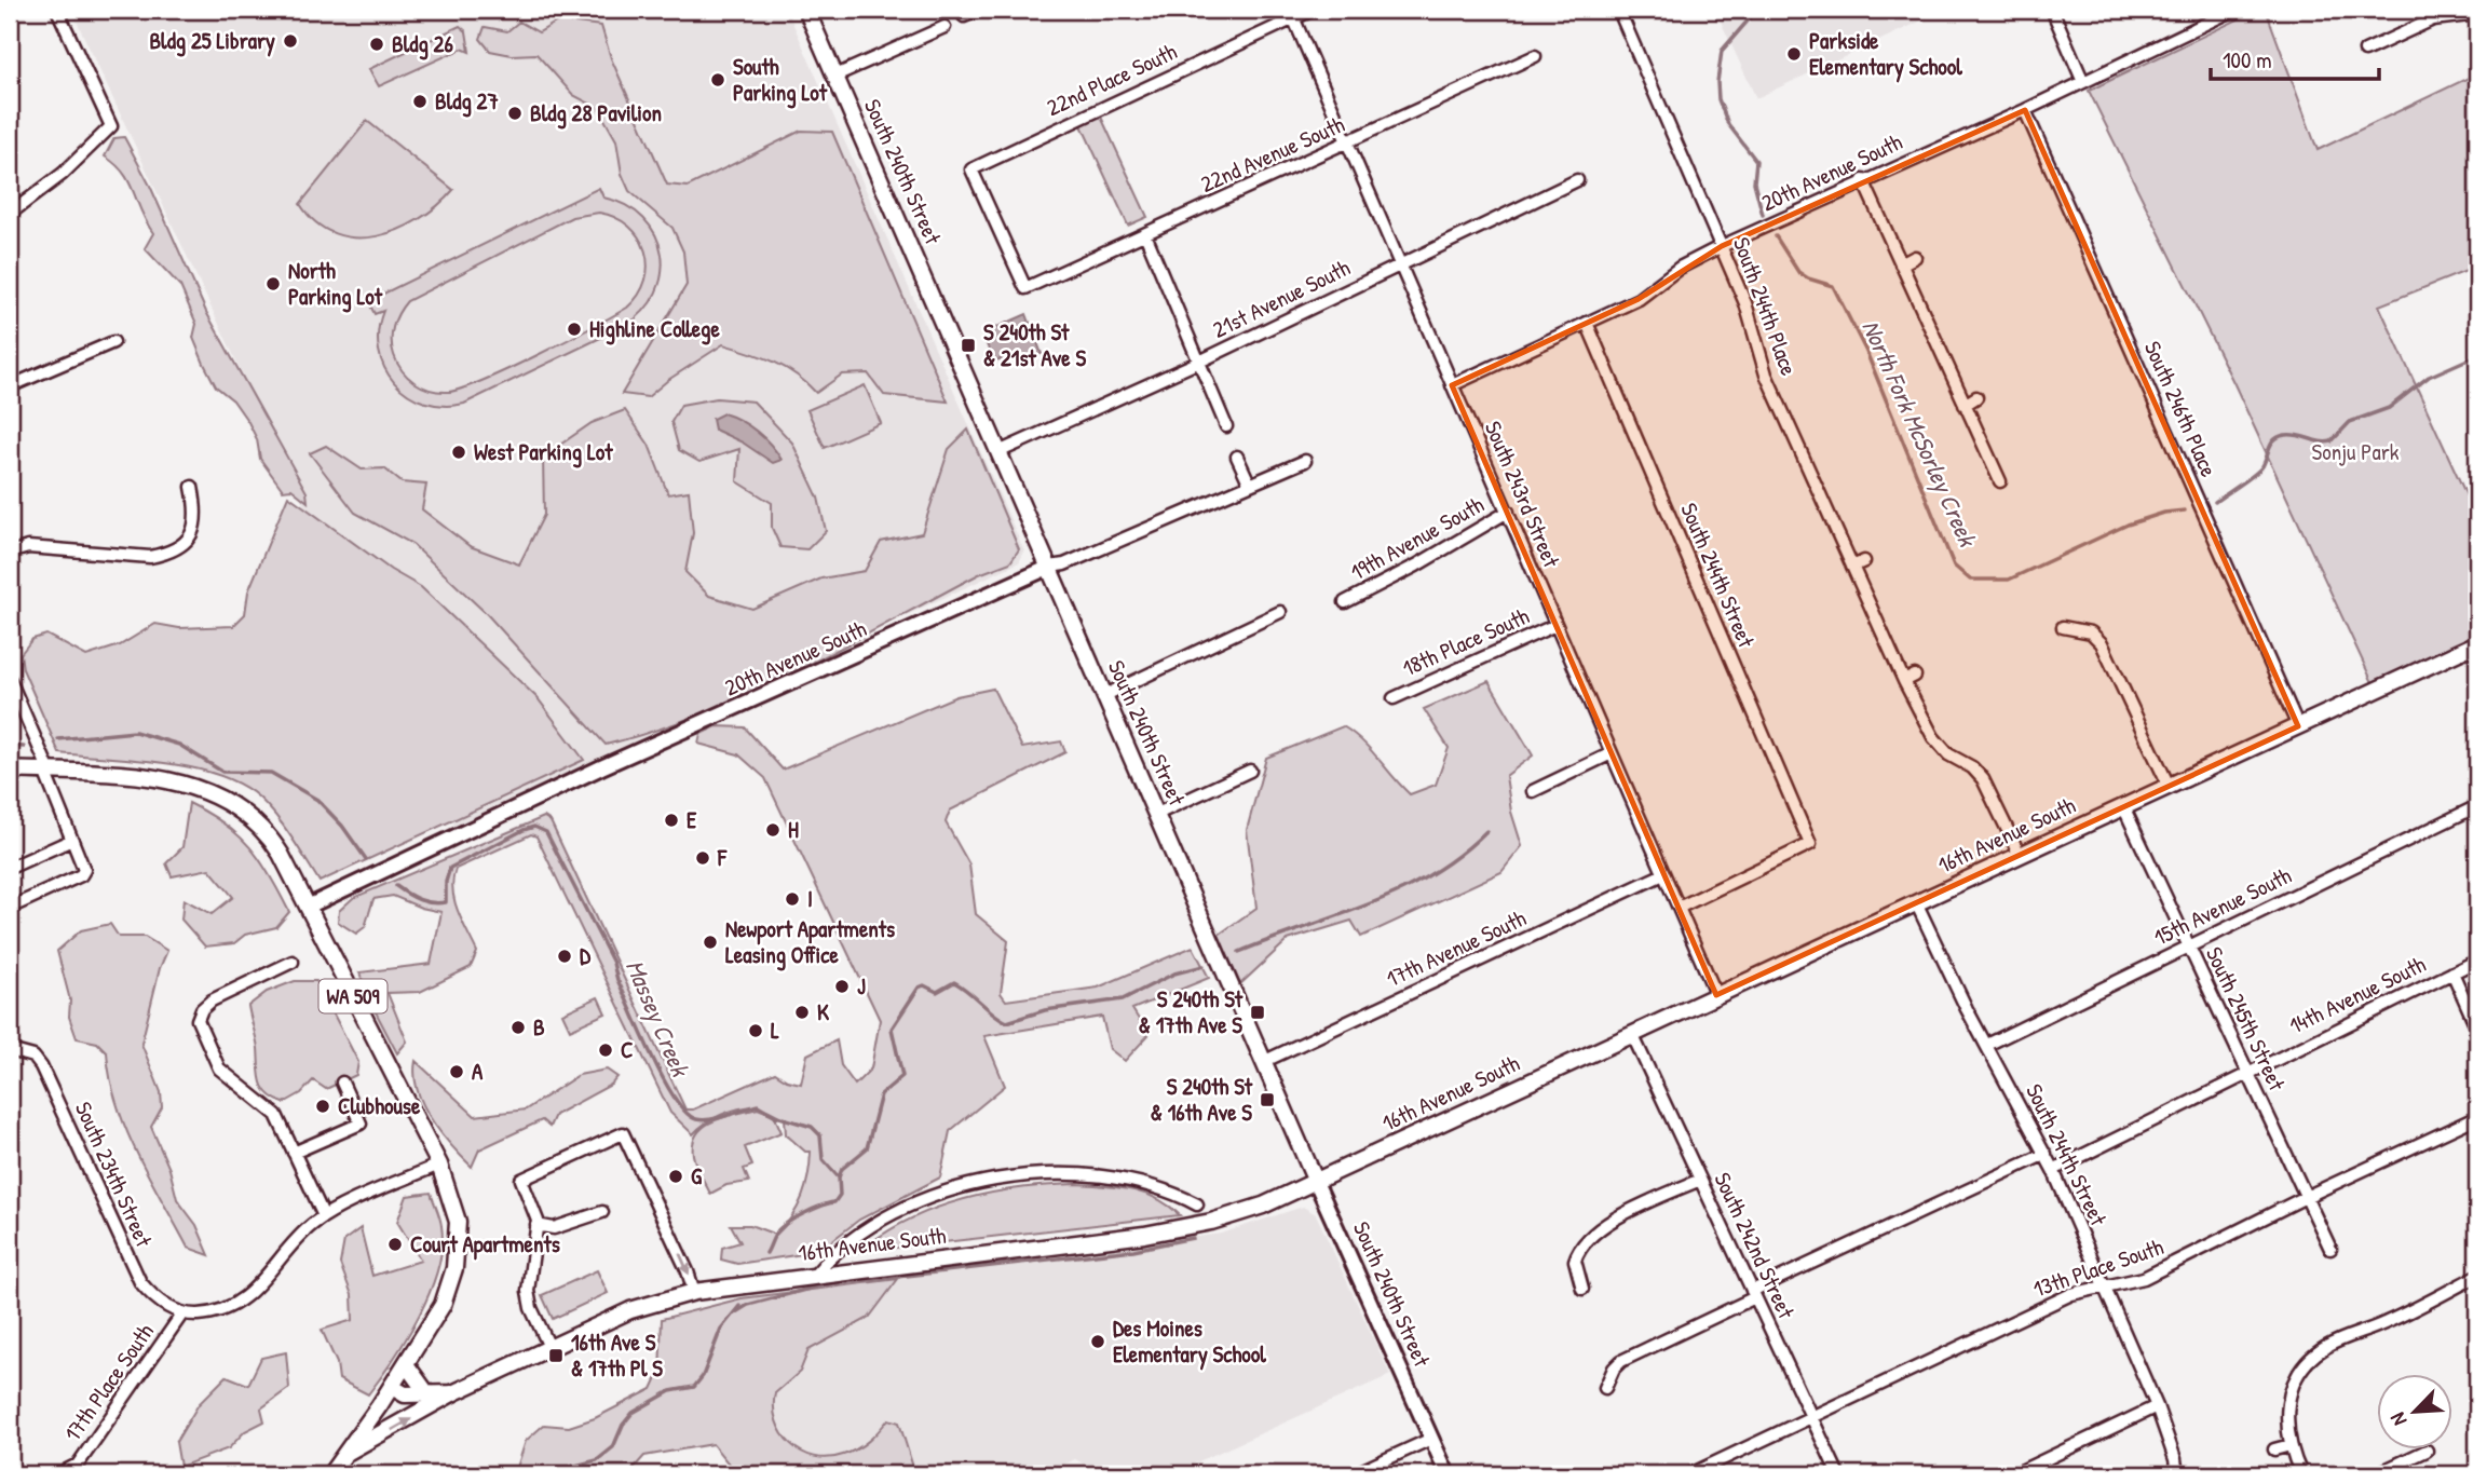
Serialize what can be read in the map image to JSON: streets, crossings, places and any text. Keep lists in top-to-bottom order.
{
  "streets": {
    "main road": ["South 240th Street", "16th Avenue South", "WA 509"],
    "street": [
      "22nd Place South",
      "22nd Avenue South",
      "20th Avenue South",
      "21st Avenue South",
      "South 244th Place",
      "South 246th Place",
      "South 243rd Street",
      "19th Avenue South",
      "South 244th Street",
      "18th Place South",
      "15th Avenue South",
      "17th Avenue South",
      "14th Avenue South",
      "South 245th Street",
      "South 234th Street",
      "South 242nd Street",
      "13th Place South",
      "17th Place South"
    ]
  },
  "crossings": [
    ["22nd Place South", "22nd Avenue South"],
    ["22nd Place South", "South 243rd Street"],
    ["22nd Avenue South", "South 243rd Street"],
    ["South 240th Street", "20th Avenue South"],
    ["South 240th Street", "21st Avenue South"],
    ["South 240th Street", "16th Avenue South"],
    ["South 240th Street", "17th Avenue South"],
    ["20th Avenue South", "South 244th Place"],
    ["20th Avenue South", "South 246th Place"],
    ["20th Avenue South", "South 243rd Street"],
    ["20th Avenue South", "South 244th Street"],
    ["20th Avenue South", "WA 509"],
    ["21st Avenue South", "South 243rd Street"],
    ["South 244th Place", "16th Avenue South"],
    ["South 246th Place", "16th Avenue South"],
    ["South 243rd Street", "19th Avenue South"],
    ["South 243rd Street", "South 244th Street"],
    ["South 243rd Street", "18th Place South"],
    ["South 243rd Street", "16th Avenue South"],
    ["South 243rd Street", "17th Avenue South"],
    ["South 244th Street", "16th Avenue South"],
    ["South 244th Street", "15th Avenue South"],
    ["South 244th Street", "14th Avenue South"],
    ["South 244th Street", "13th Place South"],
    ["16th Avenue South", "WA 509"],
    ["16th Avenue South", "South 245th Street"],
    ["16th Avenue South", "South 242nd Street"],
    ["15th Avenue South", "South 245th Street"],
    ["14th Avenue South", "South 245th Street"],
    ["South 245th Street", "13th Place South"],
    ["South 234th Street", "17th Place South"],
    ["South 242nd Street", "13th Place South"]
  ],
  "water": ["North Fork McSorley Creek", "Massey Creek"],
  "parks": ["Sonju Park"],
  "places": {
    "other": [
      "Bldg 25 Library",
      "Bldg 26",
      "Parkside Elementary School",
      "South Parking Lot",
      "Bldg 27",
      "Bldg 28 Pavilion",
      "North Parking Lot",
      "Highline College",
      "West Parking Lot",
      "E",
      "H",
      "F",
      "I",
      "Newport Apartments Leasing Office",
      "D",
      "J",
      "K",
      "B",
      "L",
      "C",
      "A",
      "Clubhouse",
      "G",
      "Court Apartments",
      "Des Moines Elementary School"
    ],
    "transit": [
      "S 240th St & 21st Ave S",
      "S 240th St & 17th Ave S",
      "S 240th St & 16th Ave S",
      "16th Ave S & 17th Pl S"
    ]
  },
  "scale_bar": "100 m",
  "north": "bottom left"
}
